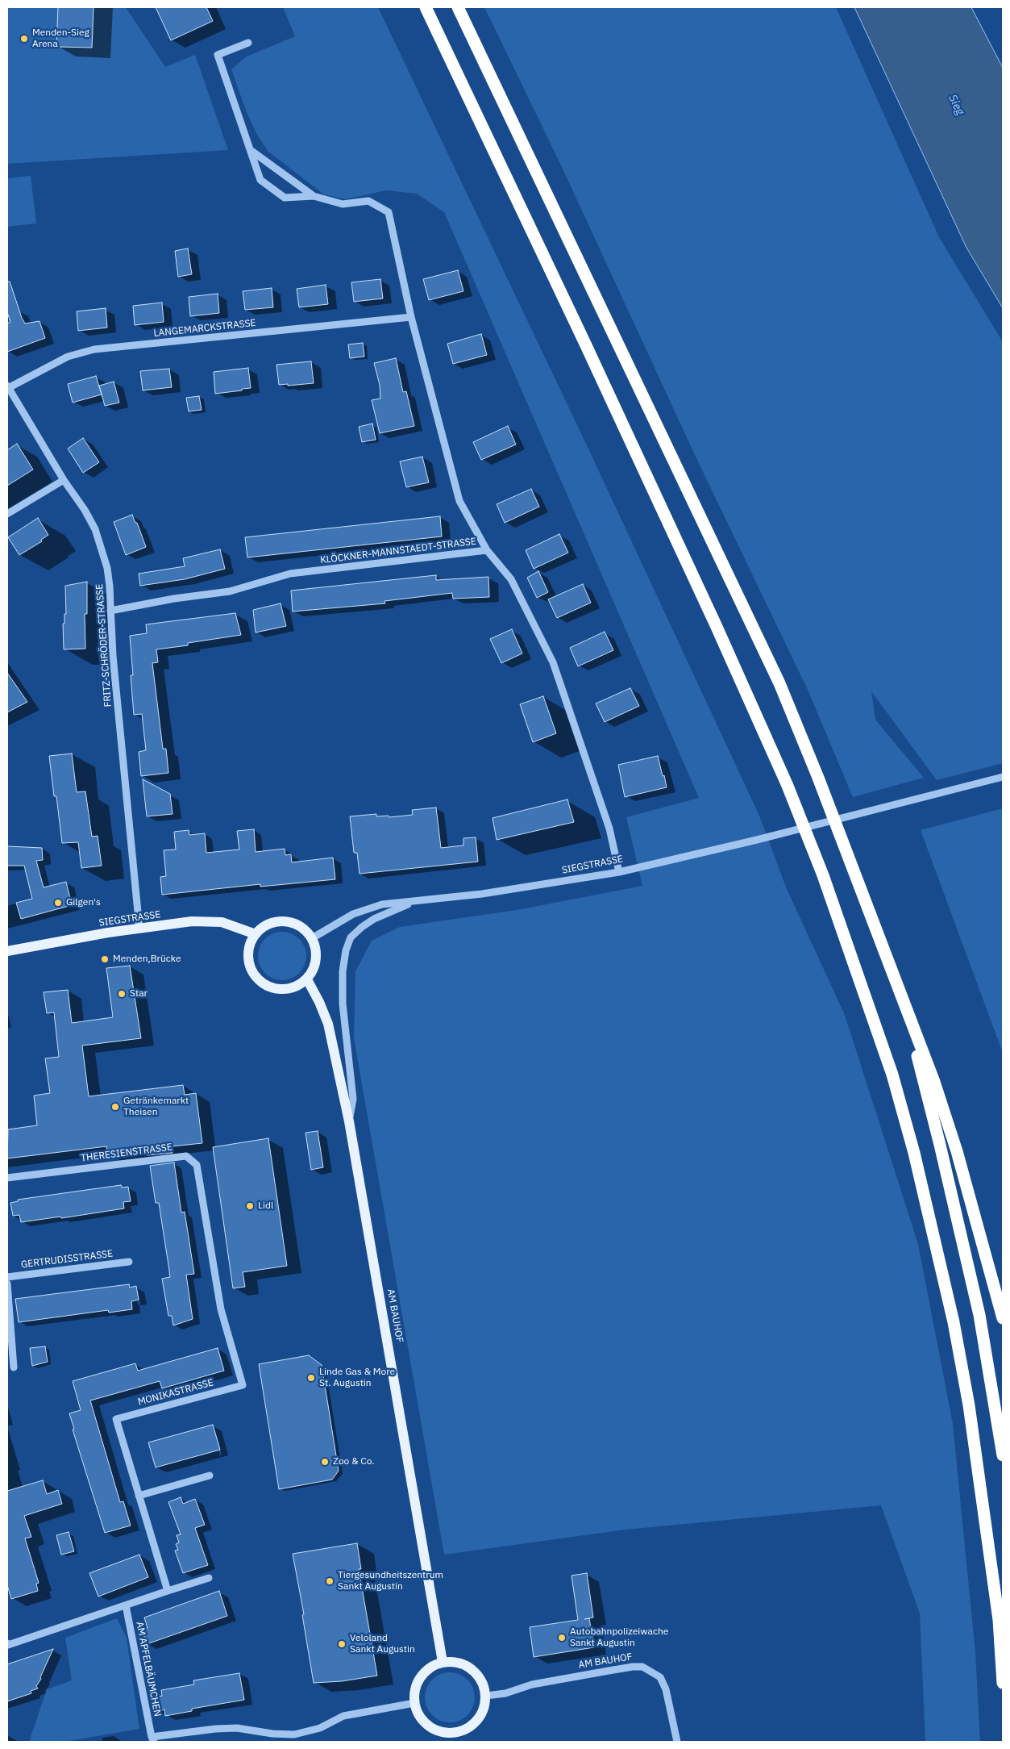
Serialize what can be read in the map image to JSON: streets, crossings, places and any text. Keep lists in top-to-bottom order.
{
  "streets": {
    "main road": ["SIEGSTRASSE", "AM BAUHOF"],
    "street": [
      "LANGEMARCKSTRASSE",
      "KLÖCKNER-MANNSTAEDT-STRASSE",
      "FRITZ-SCHRÖDER-STRASSE",
      "THERESIENSTRASSE",
      "GERTRUDISSTRASSE",
      "MONIKASTRASSE",
      "AM APFELBÄUMCHEN"
    ]
  },
  "crossings": [
    ["LANGEMARCKSTRASSE", "FRITZ-SCHRÖDER-STRASSE"],
    ["KLÖCKNER-MANNSTAEDT-STRASSE", "FRITZ-SCHRÖDER-STRASSE"],
    ["KLÖCKNER-MANNSTAEDT-STRASSE", "SIEGSTRASSE"],
    ["FRITZ-SCHRÖDER-STRASSE", "SIEGSTRASSE"],
    ["SIEGSTRASSE", "AM BAUHOF"],
    ["THERESIENSTRASSE", "MONIKASTRASSE"],
    ["AM BAUHOF", "AM APFELBÄUMCHEN"]
  ],
  "water": ["Sieg"],
  "places": [
    "Menden-Sieg Arena",
    "Gilgen's",
    "Menden,Brücke",
    "Star",
    "Getränkemarkt Theisen",
    "Lidl",
    "Linde Gas & More St. Augustin",
    "Zoo & Co.",
    "Tiergesundheitszentrum Sankt Augustin",
    "Autobahnpolizeiwache Sankt Augustin",
    "Veloland Sankt Augustin"
  ]
}
